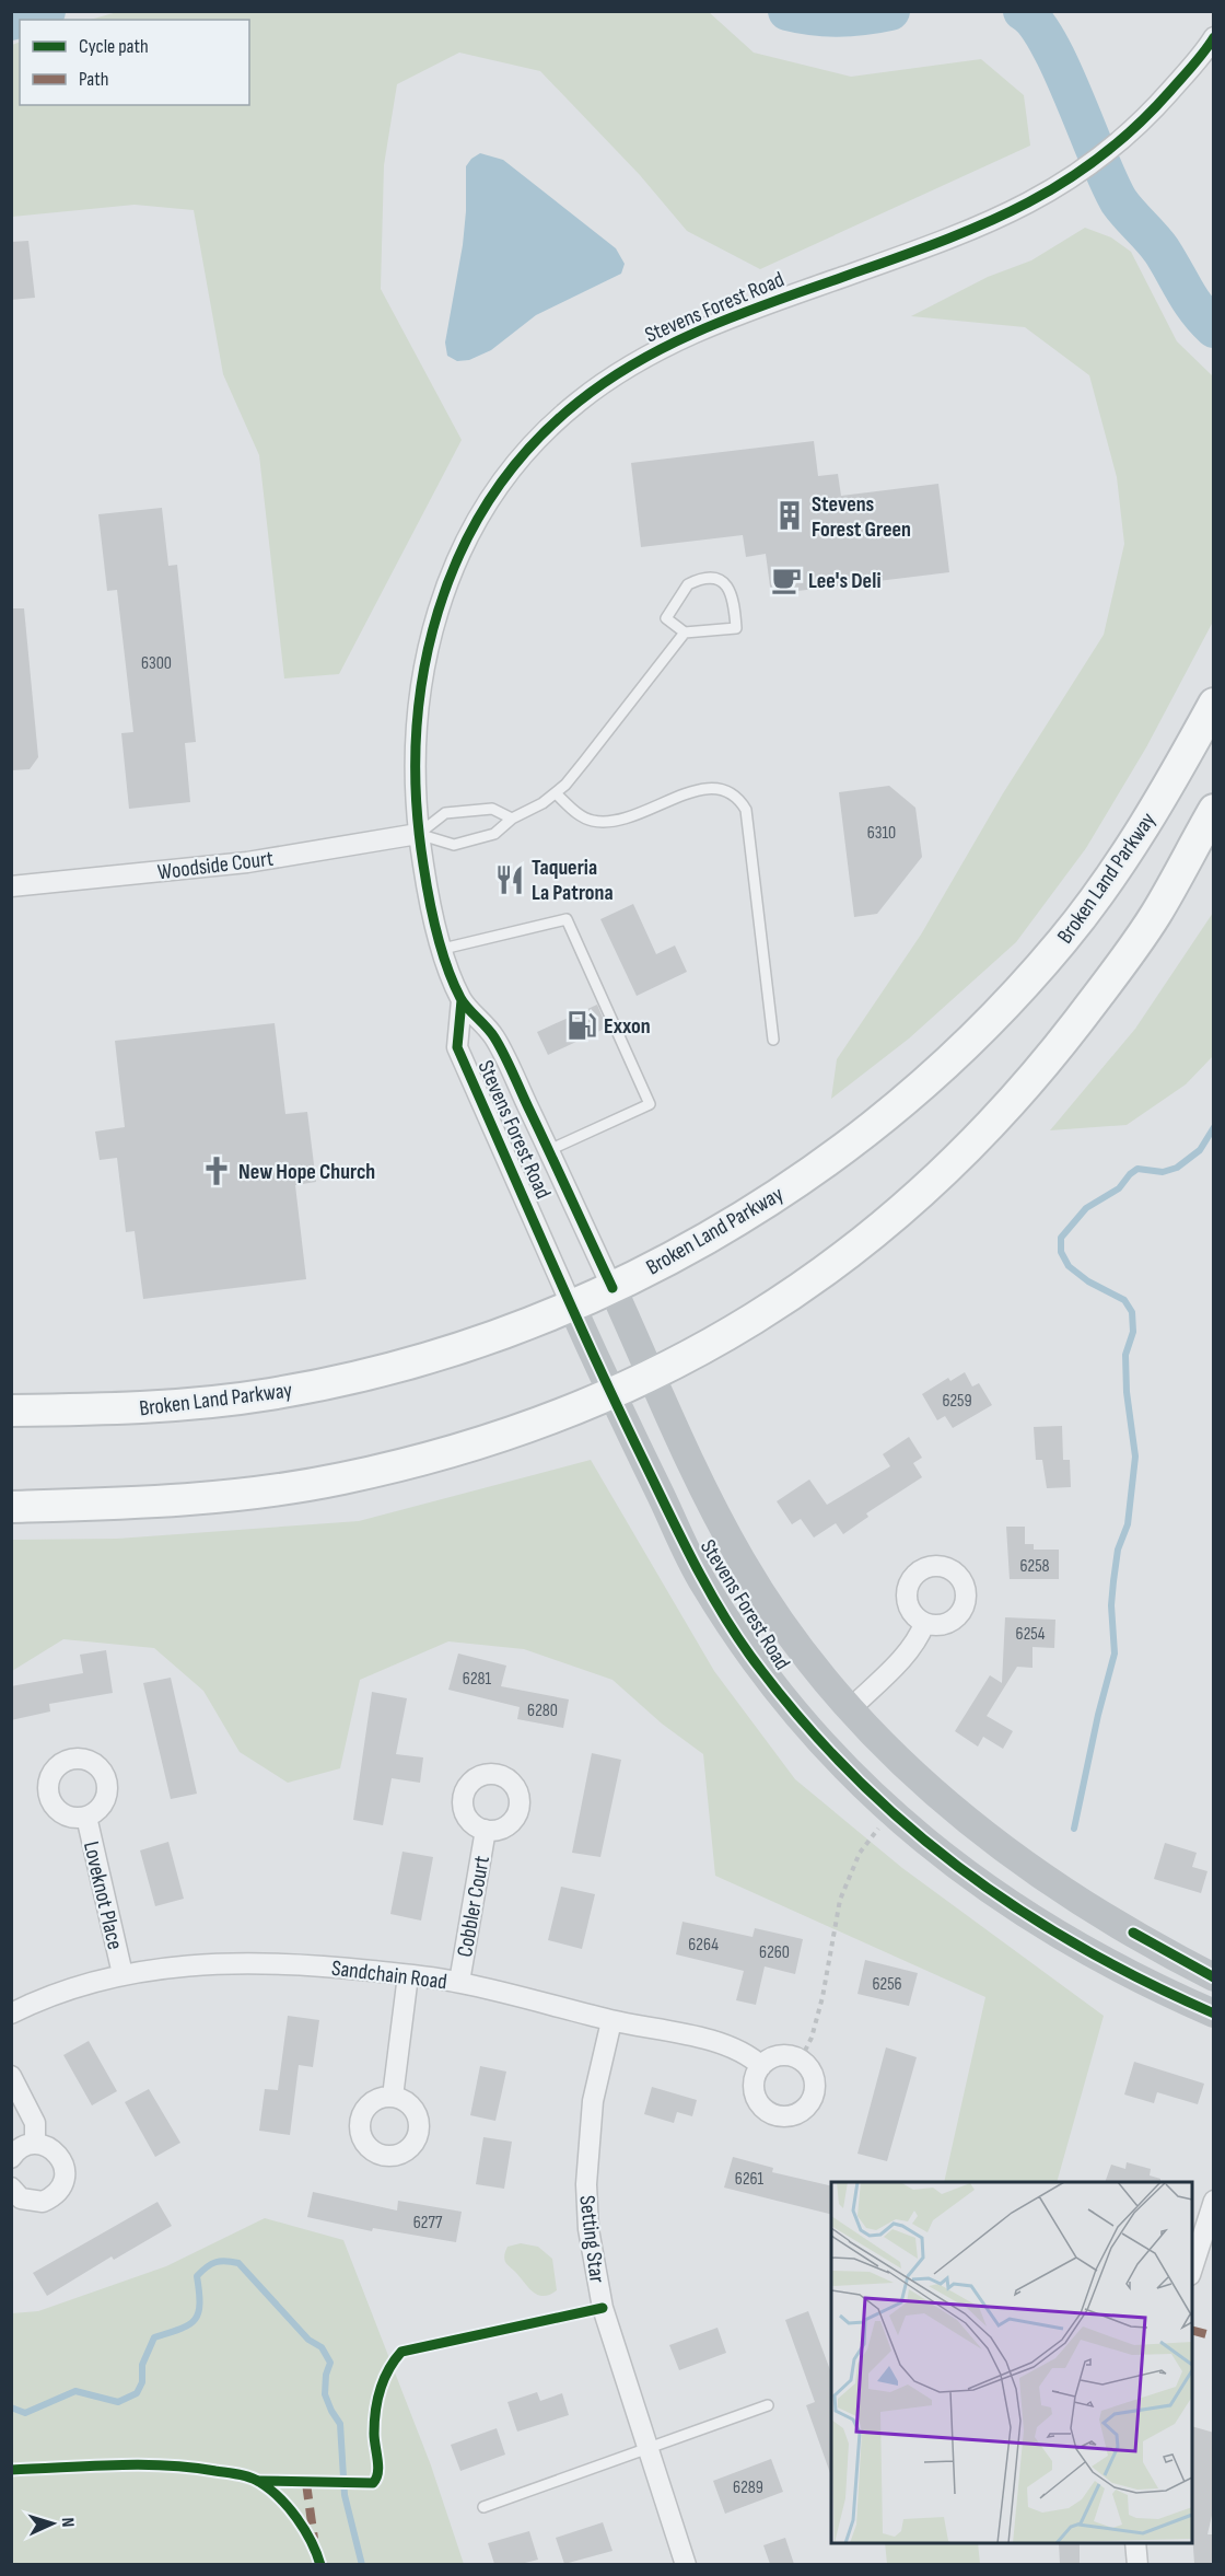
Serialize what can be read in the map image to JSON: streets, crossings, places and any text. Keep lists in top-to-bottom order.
{
  "streets": {
    "main road": ["Broken Land Parkway"],
    "street": [
      "Stevens Forest Road",
      "Woodside Court",
      "Loveknot Place",
      "Cobbler Court",
      "Sandchain Road",
      "Setting Star"
    ]
  },
  "crossings": [
    ["Stevens Forest Road", "Woodside Court"],
    ["Stevens Forest Road", "Broken Land Parkway"],
    ["Loveknot Place", "Sandchain Road"],
    ["Cobbler Court", "Sandchain Road"],
    ["Sandchain Road", "Setting Star"]
  ],
  "places": {
    "building": ["Stevens Forest Green"],
    "cafe": ["Lee's Deli"],
    "restaurant": ["Taqueria La Patrona"],
    "fuel station": ["Exxon"],
    "church": ["New Hope Church"]
  },
  "house_numbers": [
    "6300",
    "6310",
    "6259",
    "6258",
    "6254",
    "6281",
    "6280",
    "6264",
    "6260",
    "6256",
    "6261",
    "6277",
    "6289"
  ],
  "legend": ["Cycle path", "Path"],
  "north": "right"
}
